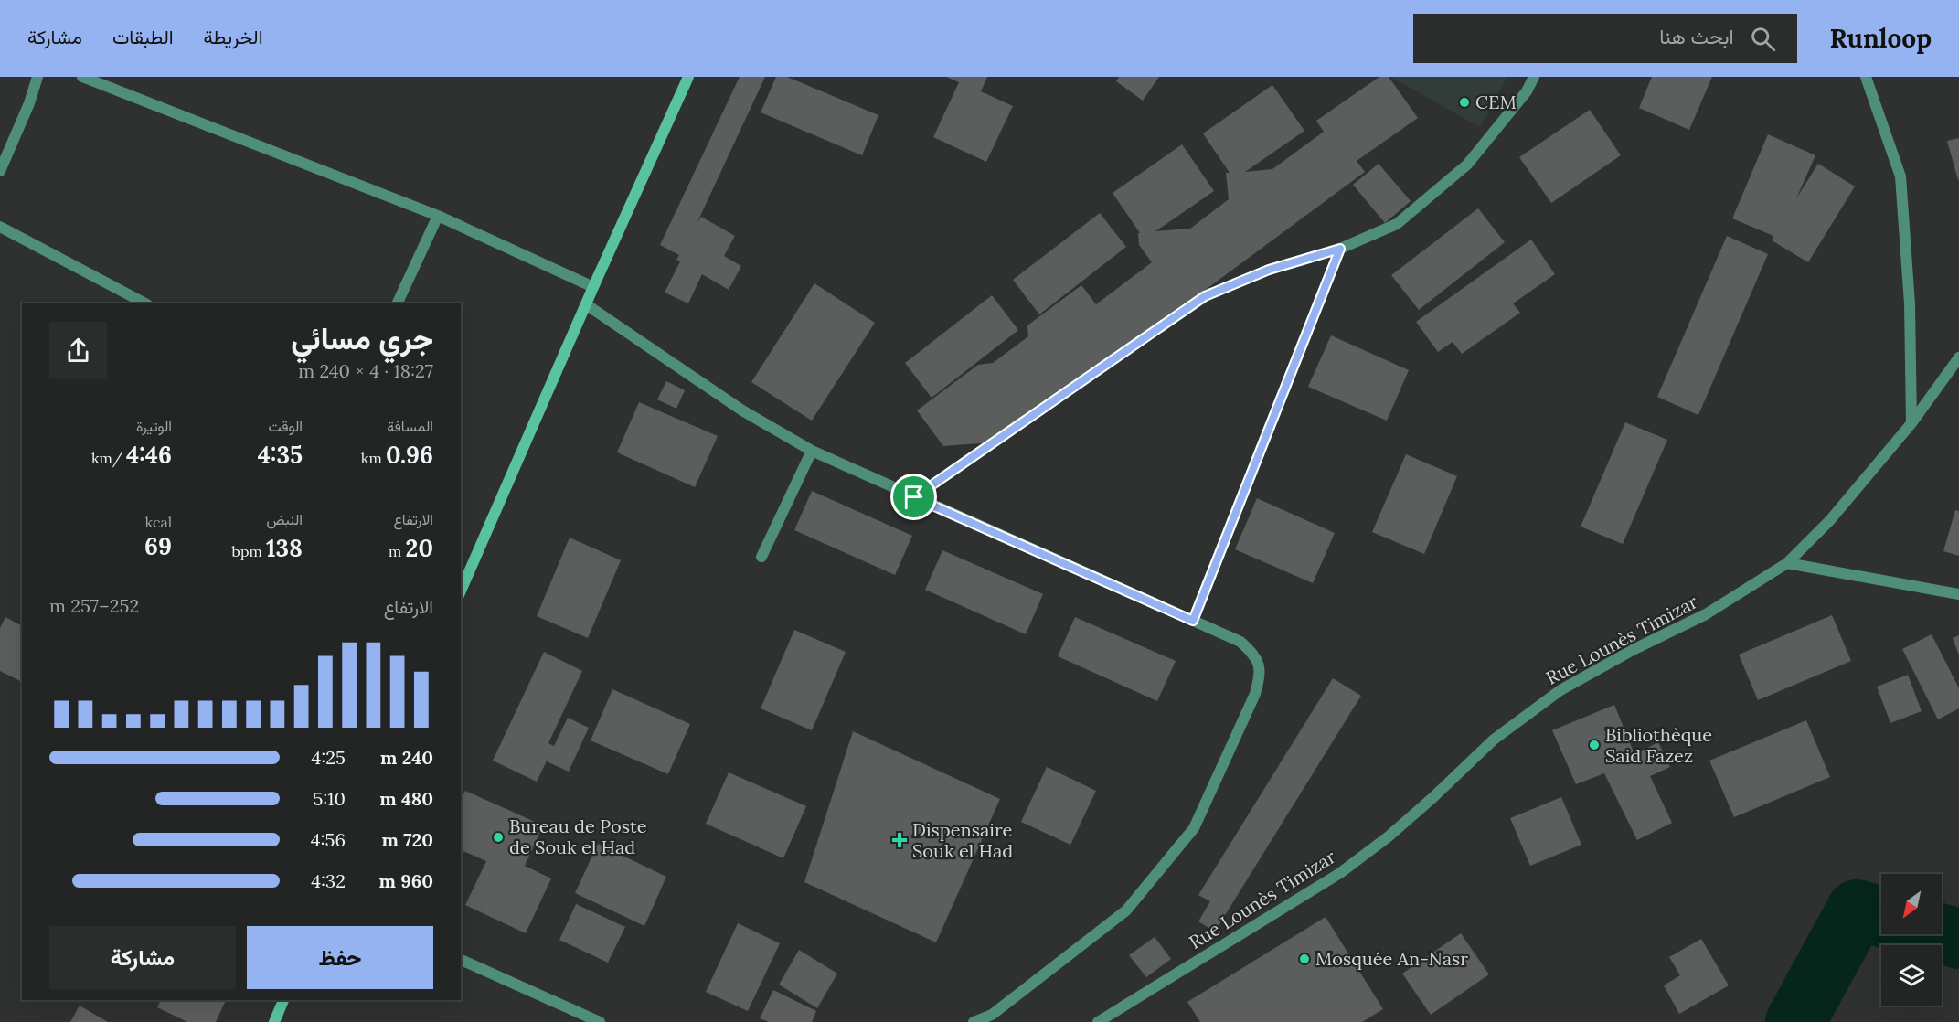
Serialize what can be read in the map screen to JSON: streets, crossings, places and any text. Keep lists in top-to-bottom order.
{
  "streets": {
    "street": ["Rue Lounès Timizar"]
  },
  "places": {
    "other": [
      "CEM",
      "Bibliothèque Said Fazez",
      "Bureau de Poste de Souk el Had",
      "Mosquée An-Nasr"
    ],
    "health": ["Dispensaire Souk el Had"]
  },
  "north": "bottom left",
  "page": {
    "header": "Runloop",
    "search": "ابحث هنا",
    "nav": ["الخريطة", "الطبقات", "مشاركة"],
    "heading": ["جري مسائي", "18:27 · 4 × 240 m"],
    "stats": [
      ["المسافة", "0.96 km"],
      ["الوقت", "4:35"],
      ["الوتيرة", "4:46 /km"],
      ["الارتفاع", "20 m"],
      ["النبض", "138 bpm"],
      ["kcal", "69"]
    ],
    "chart": ["الارتفاع", "252–257 m"],
    "list": [
      {
        "name": "240 m",
        "note": "4:25"
      },
      {
        "name": "480 m",
        "note": "5:10"
      },
      {
        "name": "720 m",
        "note": "4:56"
      },
      {
        "name": "960 m",
        "note": "4:32"
      }
    ],
    "buttons": ["حفظ", "مشاركة"]
  }
}
